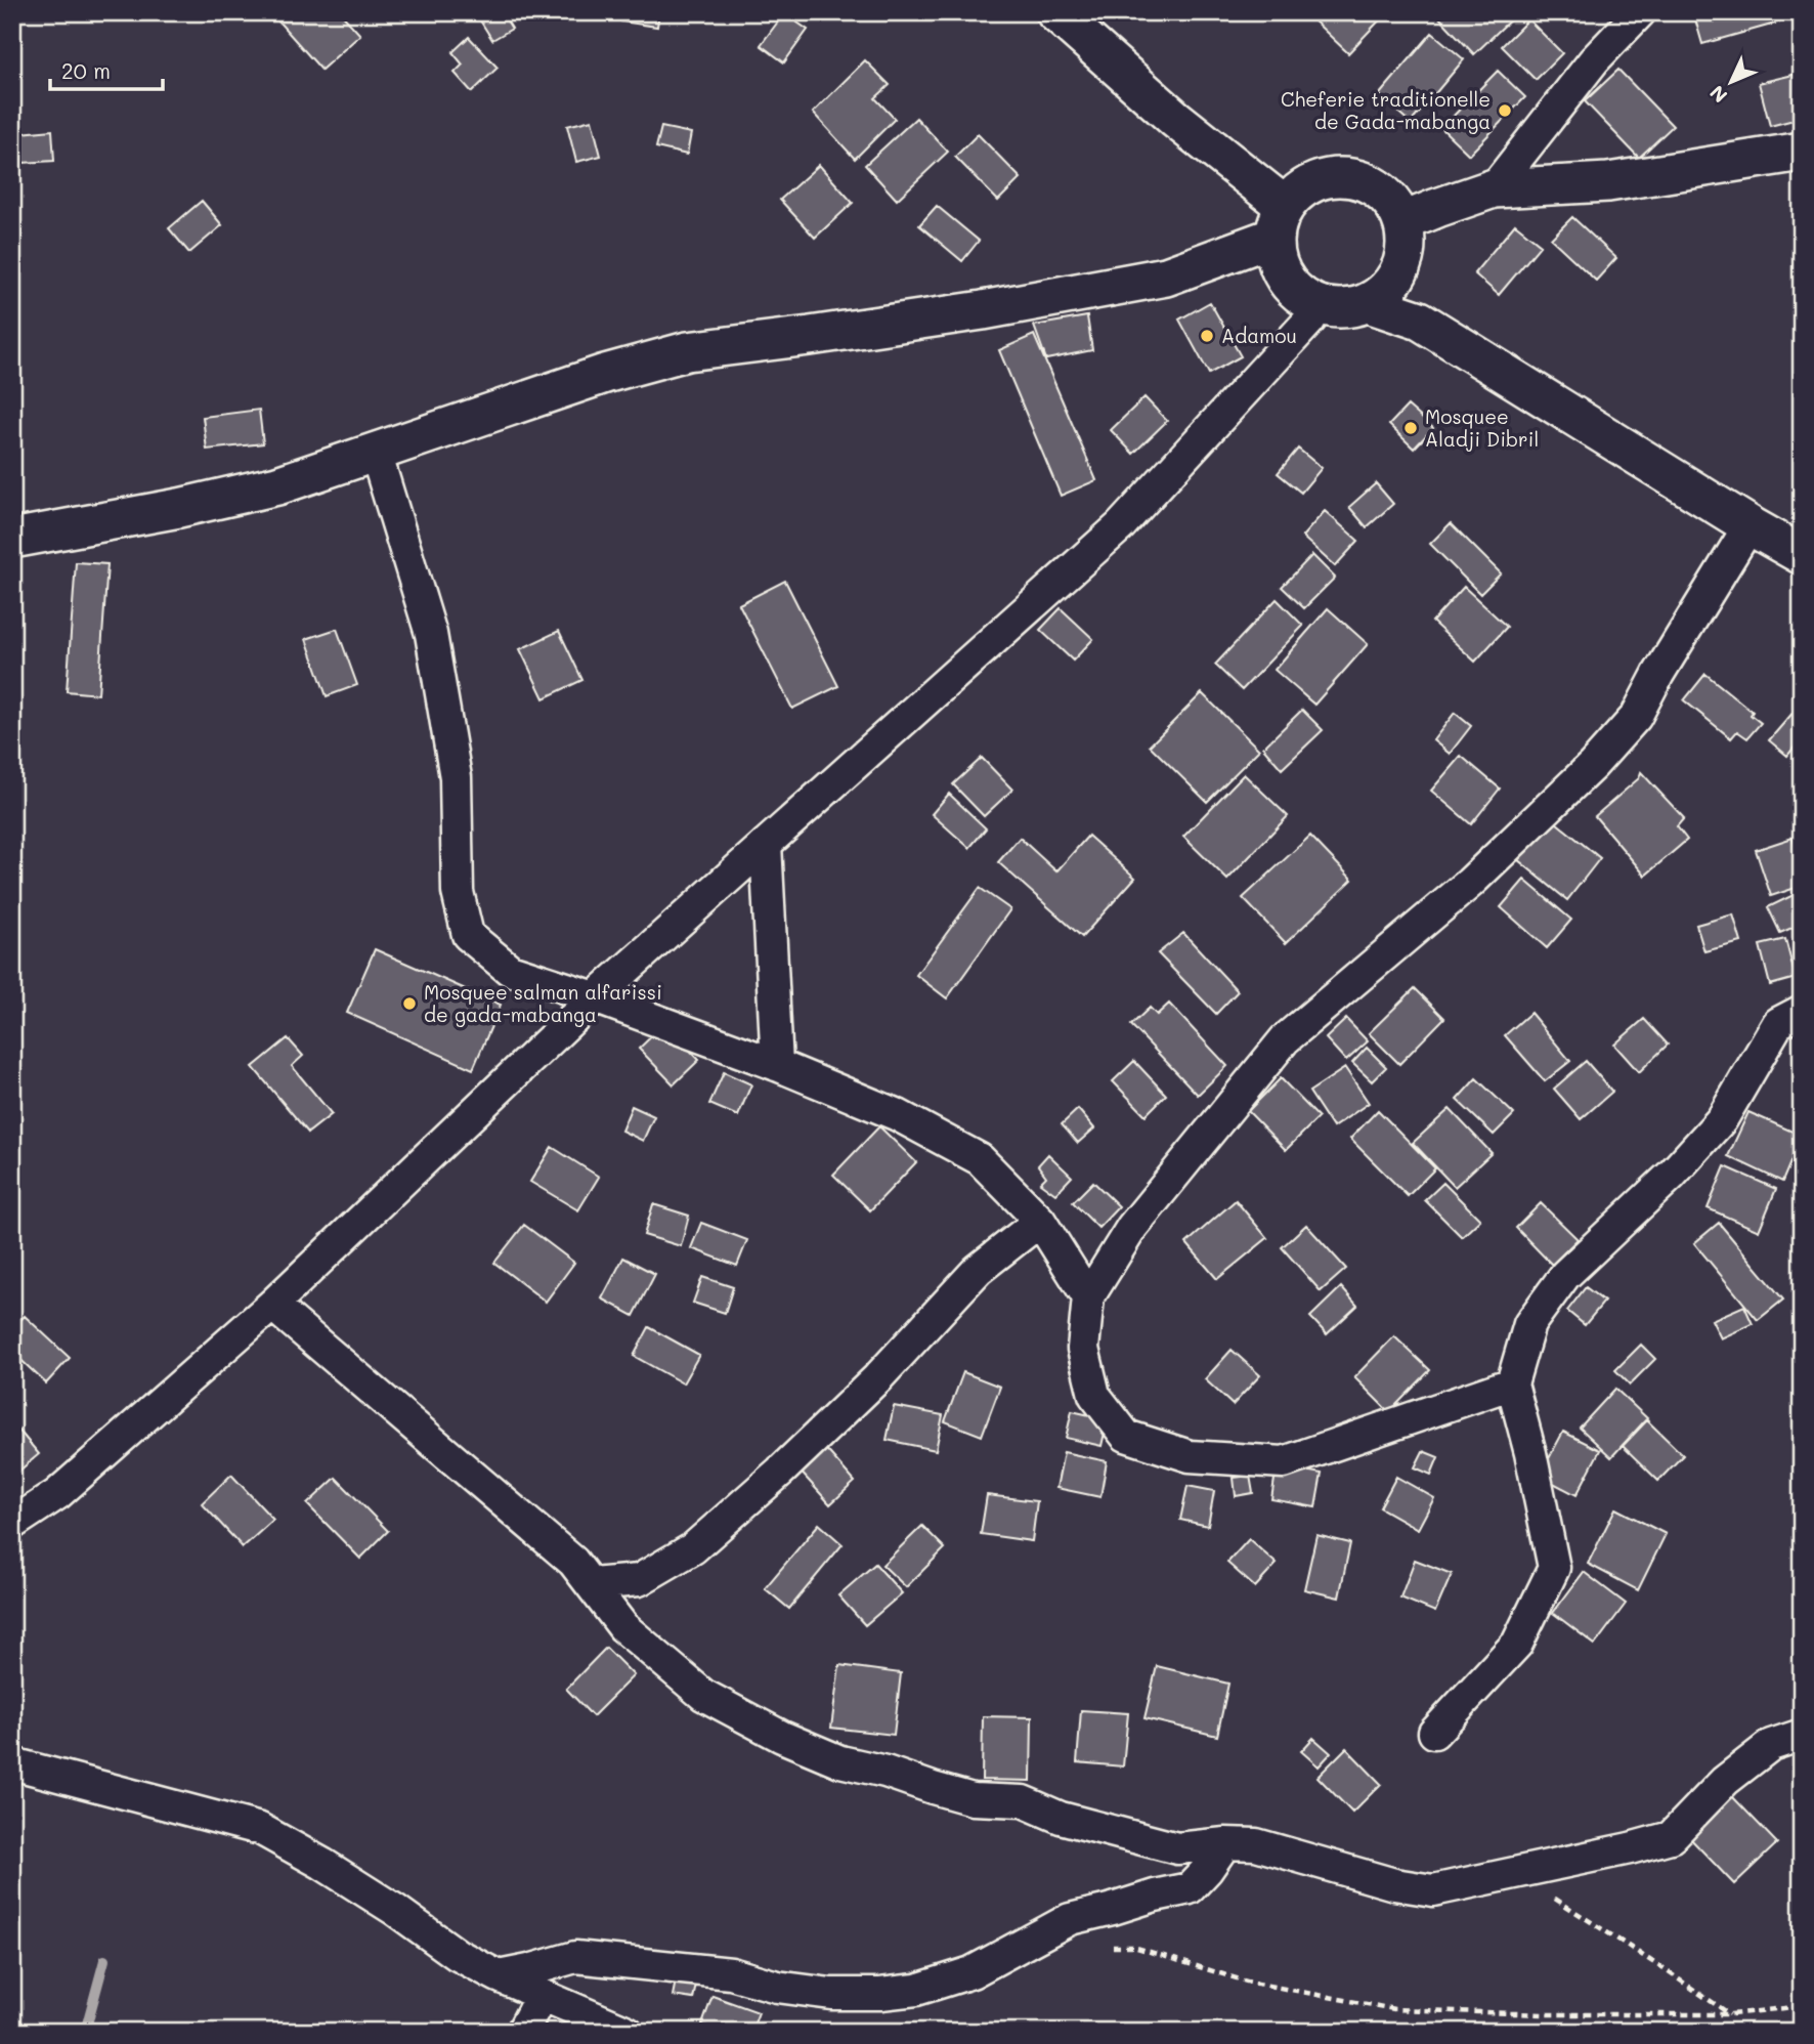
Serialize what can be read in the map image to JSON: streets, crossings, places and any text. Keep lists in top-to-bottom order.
{
  "places": [
    "Cheferie traditionelle de Gada-mabanga",
    "Adamou",
    "Mosquee Aladji Dibril",
    "Mosquee salman alfarissi de gada-mabanga"
  ],
  "scale_bar": "20 m",
  "north": "bottom left"
}
